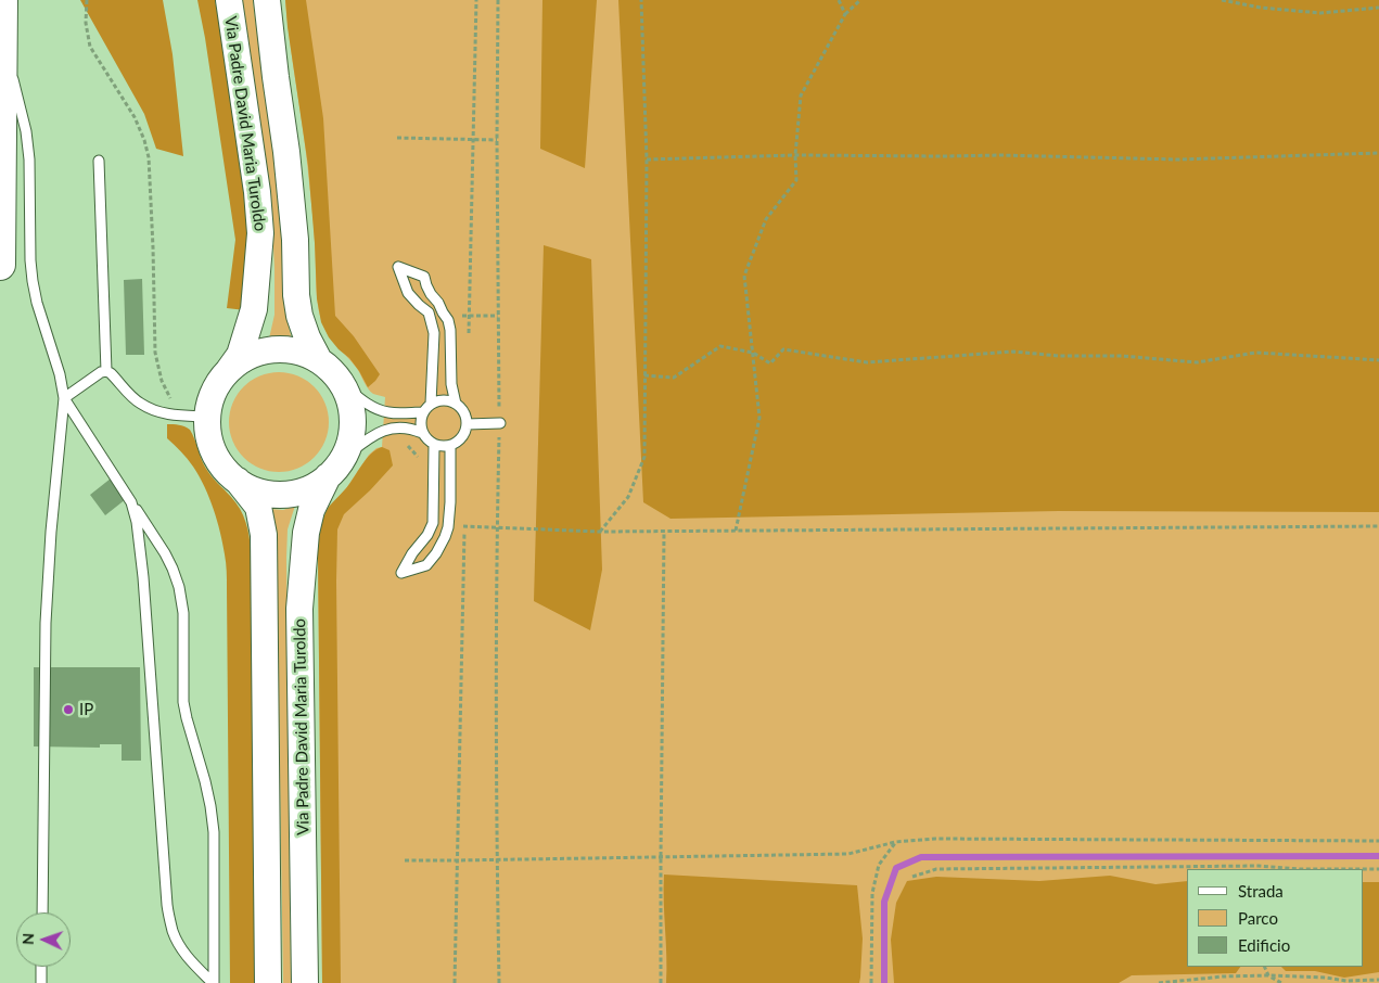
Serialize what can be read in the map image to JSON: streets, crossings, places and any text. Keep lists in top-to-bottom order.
{
  "streets": {
    "street": ["Via Padre David Maria Turoldo"]
  },
  "places": ["IP"],
  "legend": ["Strada", "Parco", "Edificio"],
  "north": "left"
}
